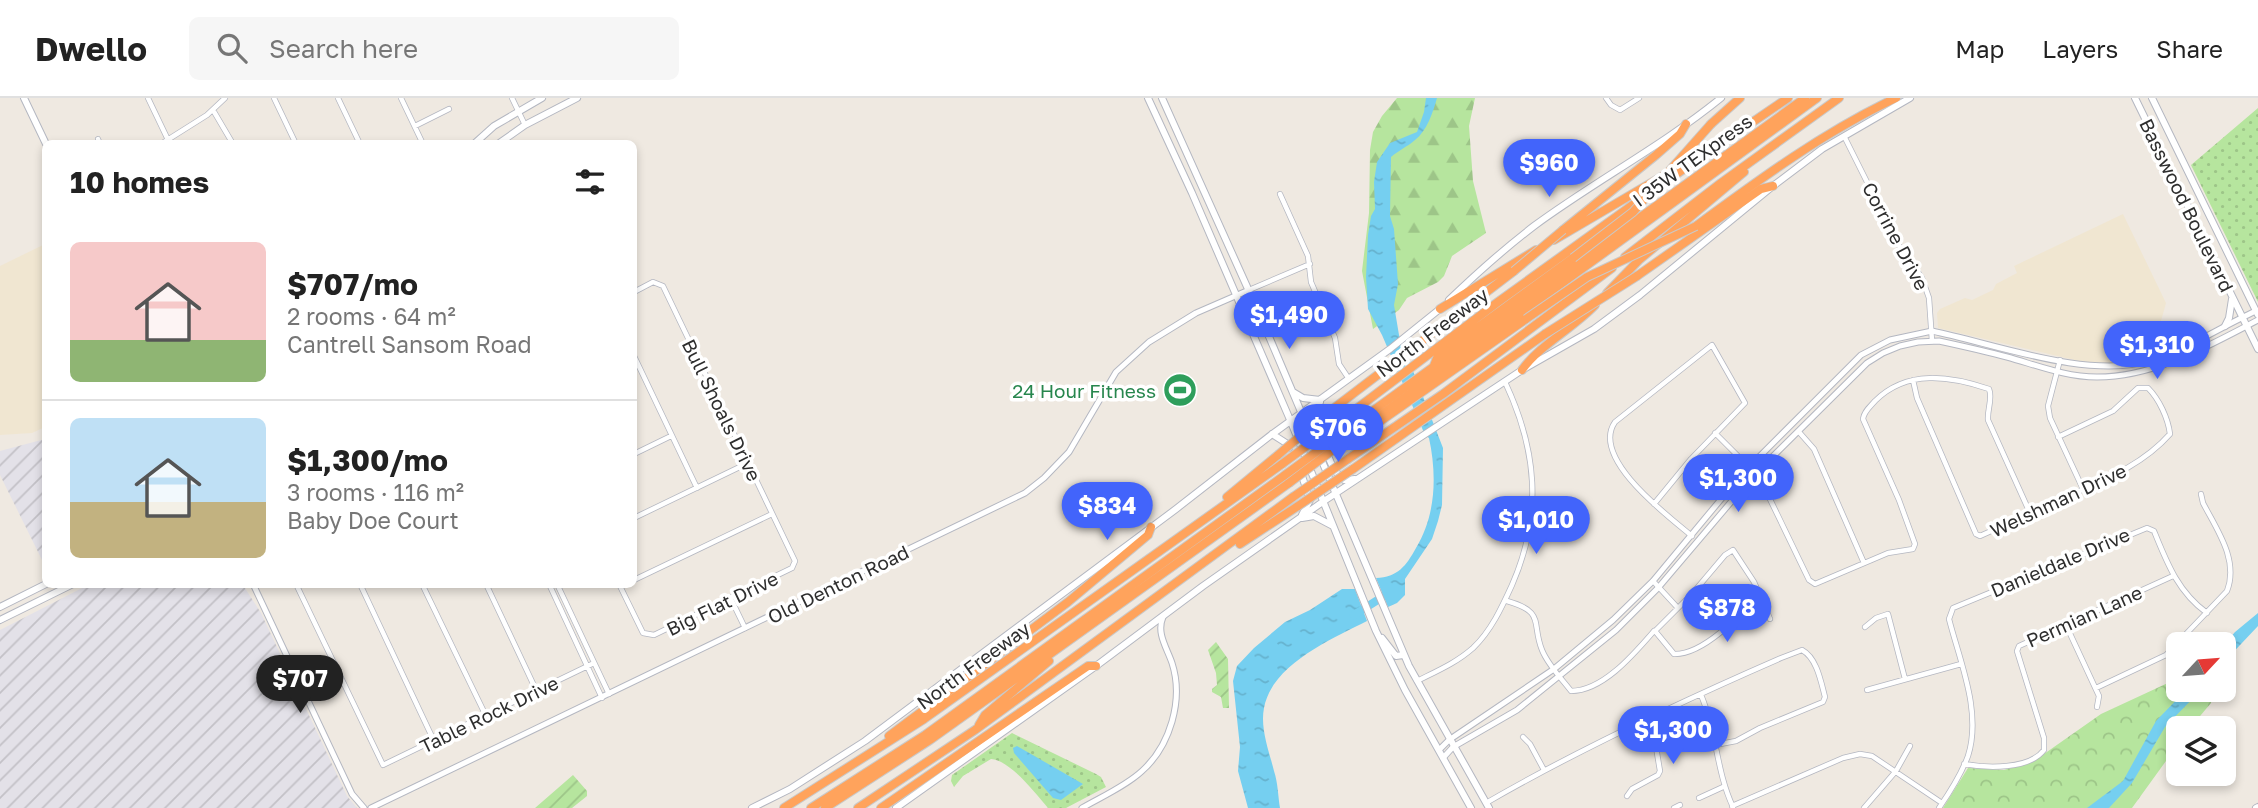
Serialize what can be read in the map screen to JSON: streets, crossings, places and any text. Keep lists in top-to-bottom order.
{
  "streets": {
    "highway": ["I 35W TEXpress", "North Freeway"],
    "main road": ["Basswood Boulevard"],
    "street": [
      "Corrine Drive",
      "Bull Shoals Drive",
      "Welshman Drive",
      "Danieldale Drive",
      "Old Denton Road",
      "Big Flat Drive",
      "Permian Lane",
      "Table Rock Drive"
    ]
  },
  "crossings": [
    ["Bull Shoals Drive", "Big Flat Drive"],
    ["Danieldale Drive", "Permian Lane"]
  ],
  "places": {
    "sports": ["24 Hour Fitness"]
  },
  "north": "top right",
  "page": {
    "header": "Dwello",
    "search": "Search here",
    "nav": ["Map", "Layers", "Share"],
    "price": [
      "$960",
      "$1,490",
      "$1,310",
      "$706",
      "$1,300",
      "$834",
      "$1,010",
      "$878",
      "$707",
      "$1,300"
    ],
    "heading": "10 homes",
    "list": [
      {
        "name": "$707/mo",
        "note": "2 rooms · 64 m² · Cantrell Sansom Road"
      },
      {
        "name": "$1,300/mo",
        "note": "3 rooms · 116 m² · Baby Doe Court"
      }
    ]
  }
}
